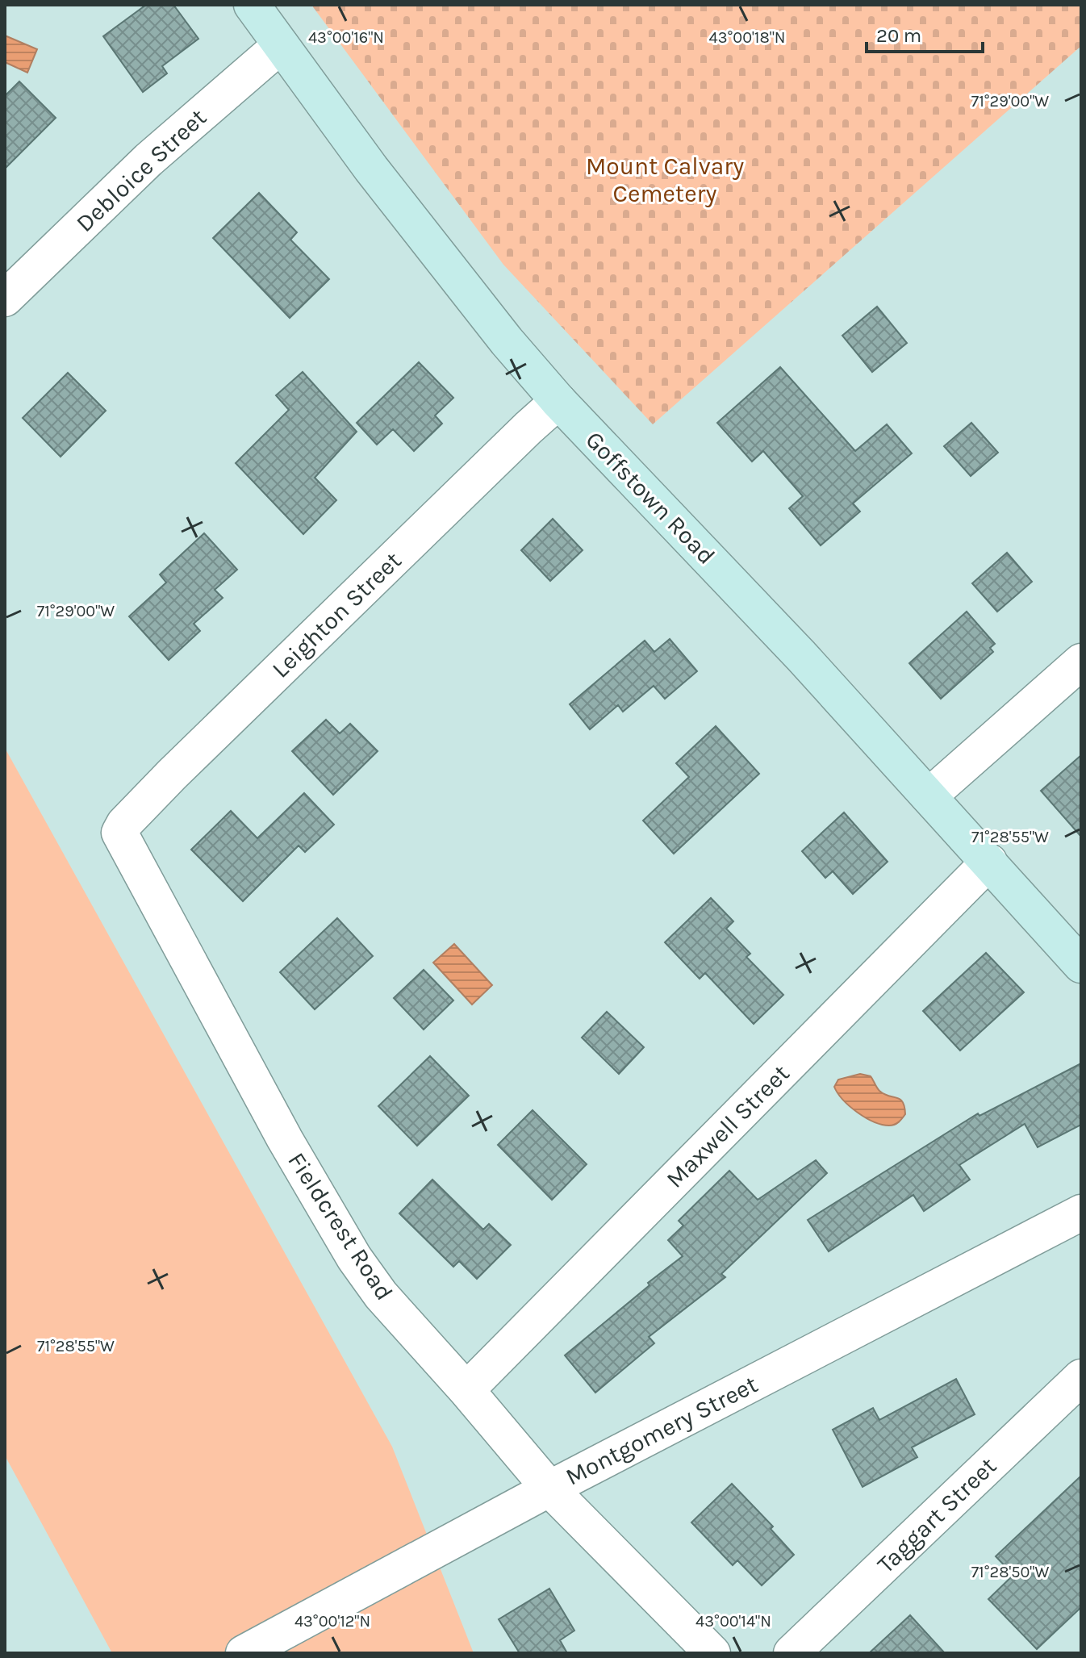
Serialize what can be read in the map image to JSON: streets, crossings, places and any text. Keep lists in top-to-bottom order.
{
  "streets": {
    "main road": ["Goffstown Road"],
    "street": [
      "Debloice Street",
      "Leighton Street",
      "Maxwell Street",
      "Fieldcrest Road",
      "Montgomery Street",
      "Taggart Street"
    ]
  },
  "crossings": [
    ["Debloice Street", "Goffstown Road"],
    ["Goffstown Road", "Leighton Street"],
    ["Goffstown Road", "Maxwell Street"],
    ["Leighton Street", "Fieldcrest Road"],
    ["Maxwell Street", "Fieldcrest Road"],
    ["Fieldcrest Road", "Montgomery Street"]
  ],
  "parks": ["Mount Calvary Cemetery"],
  "scale_bar": "20 m",
  "coordinates": [
    "43°00'16\"N",
    "43°00'18\"N",
    "71°29'00\"W",
    "71°28'55\"W",
    "71°28'50\"W",
    "43°00'12\"N",
    "43°00'14\"N"
  ]
}
